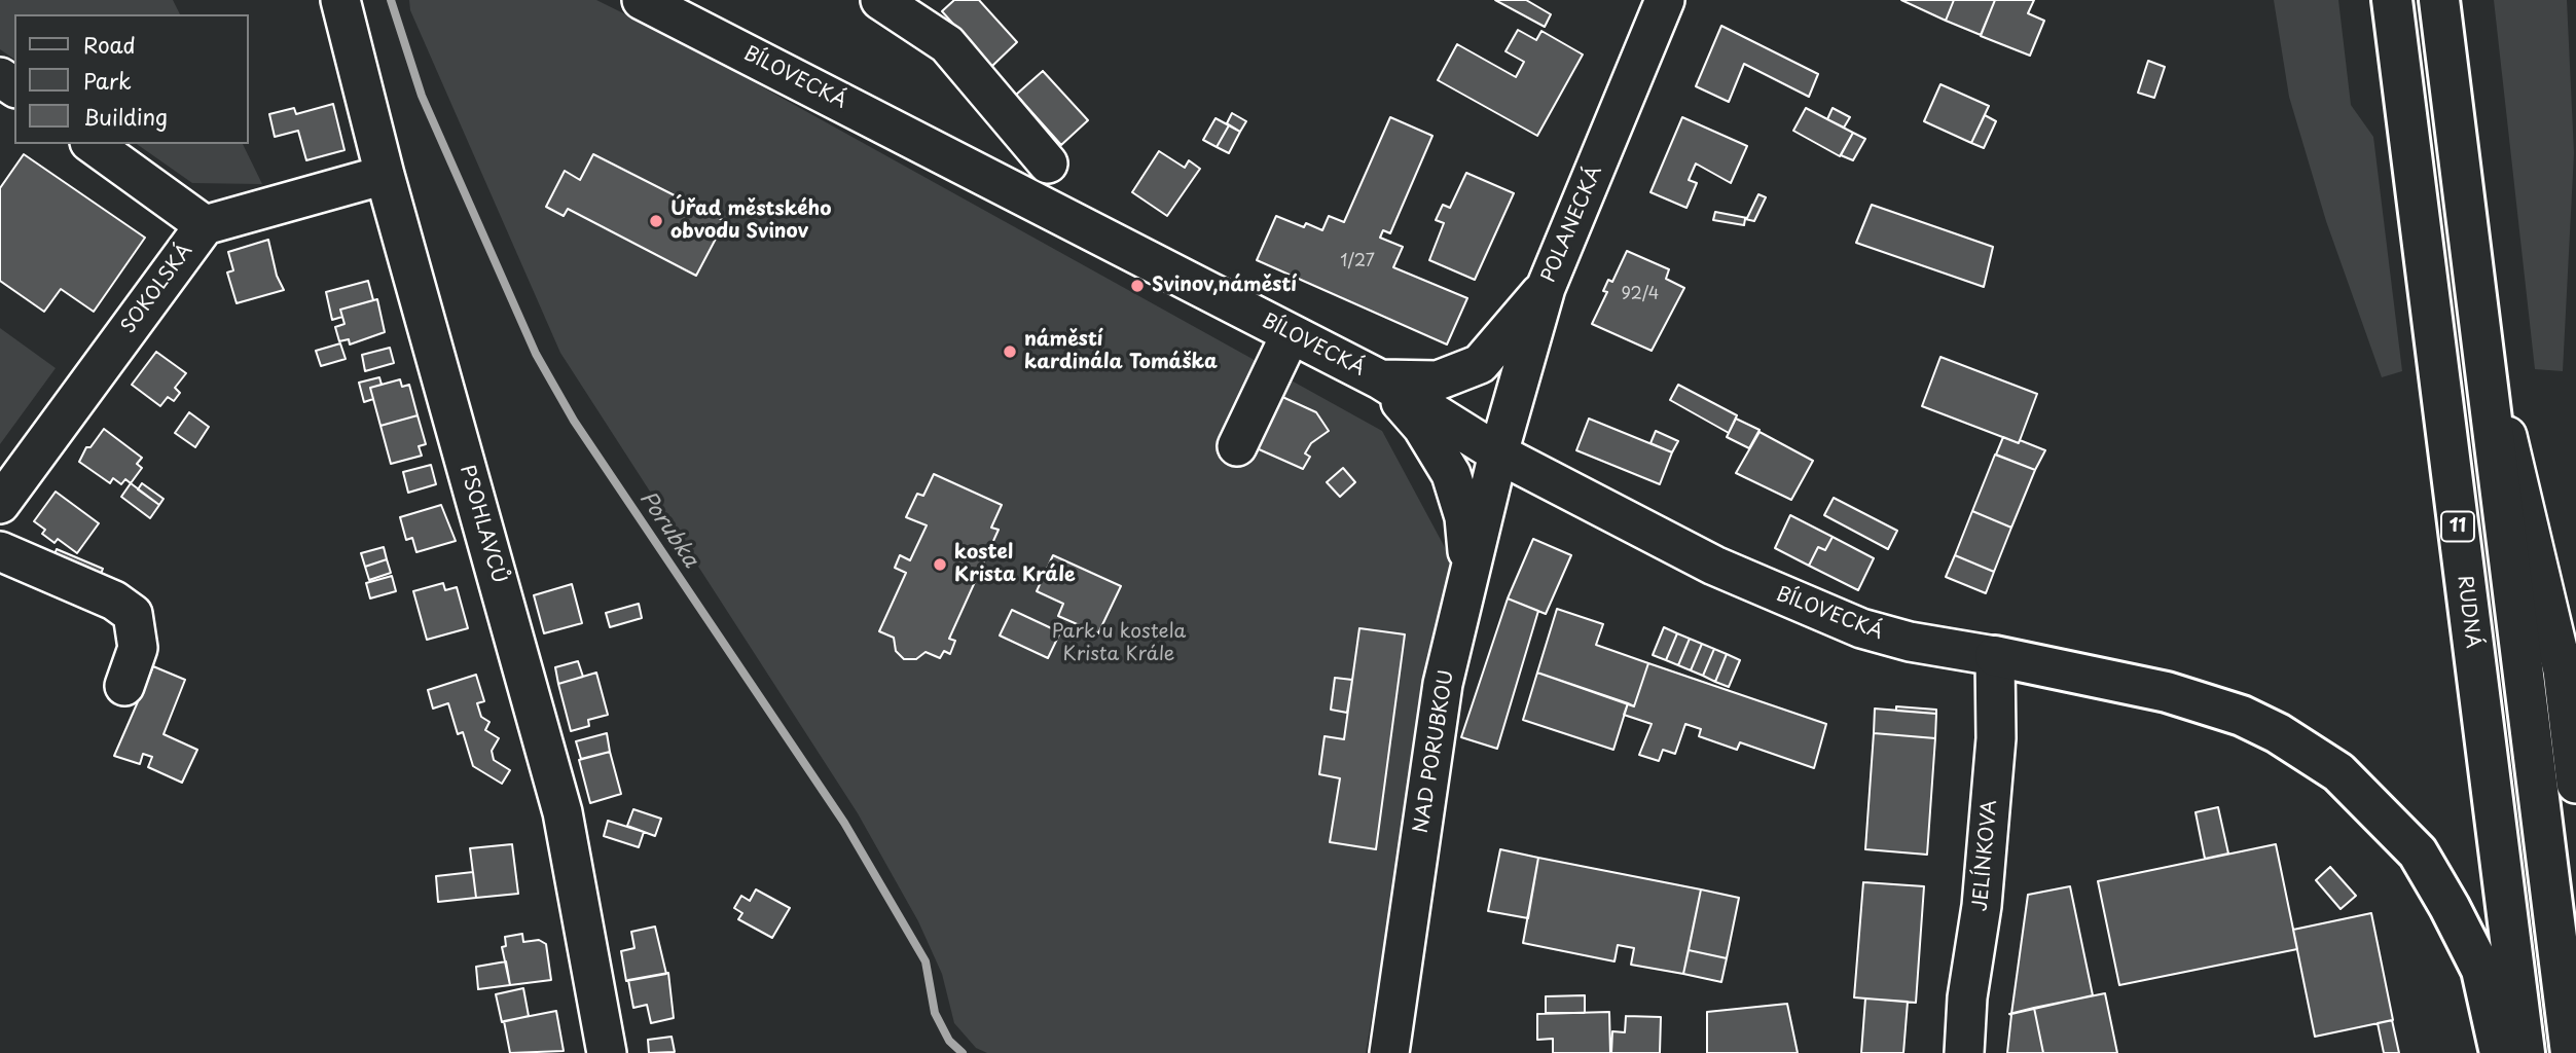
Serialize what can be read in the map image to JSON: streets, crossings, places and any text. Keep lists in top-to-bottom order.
{
  "streets": {
    "highway": ["11", "RUDNÁ"],
    "street": [
      "BÍLOVECKÁ",
      "POLANECKÁ",
      "SOKOLSKÁ",
      "PSOHLAVCŮ",
      "NAD PORUBKOU",
      "JELÍNKOVA"
    ]
  },
  "crossings": [
    ["BÍLOVECKÁ", "POLANECKÁ"],
    ["BÍLOVECKÁ", "NAD PORUBKOU"],
    ["BÍLOVECKÁ", "JELÍNKOVA"],
    ["POLANECKÁ", "NAD PORUBKOU"],
    ["SOKOLSKÁ", "PSOHLAVCŮ"]
  ],
  "water": ["Porubka"],
  "parks": ["Park u kostela Krista Krále"],
  "places": [
    "Úřad městského obvodu Svinov",
    "Svinov,náměstí",
    "náměstí kardinála Tomáška",
    "kostel Krista Krále"
  ],
  "house_numbers": ["1/27", "92/4"],
  "legend": ["Road", "Park", "Building"]
}
